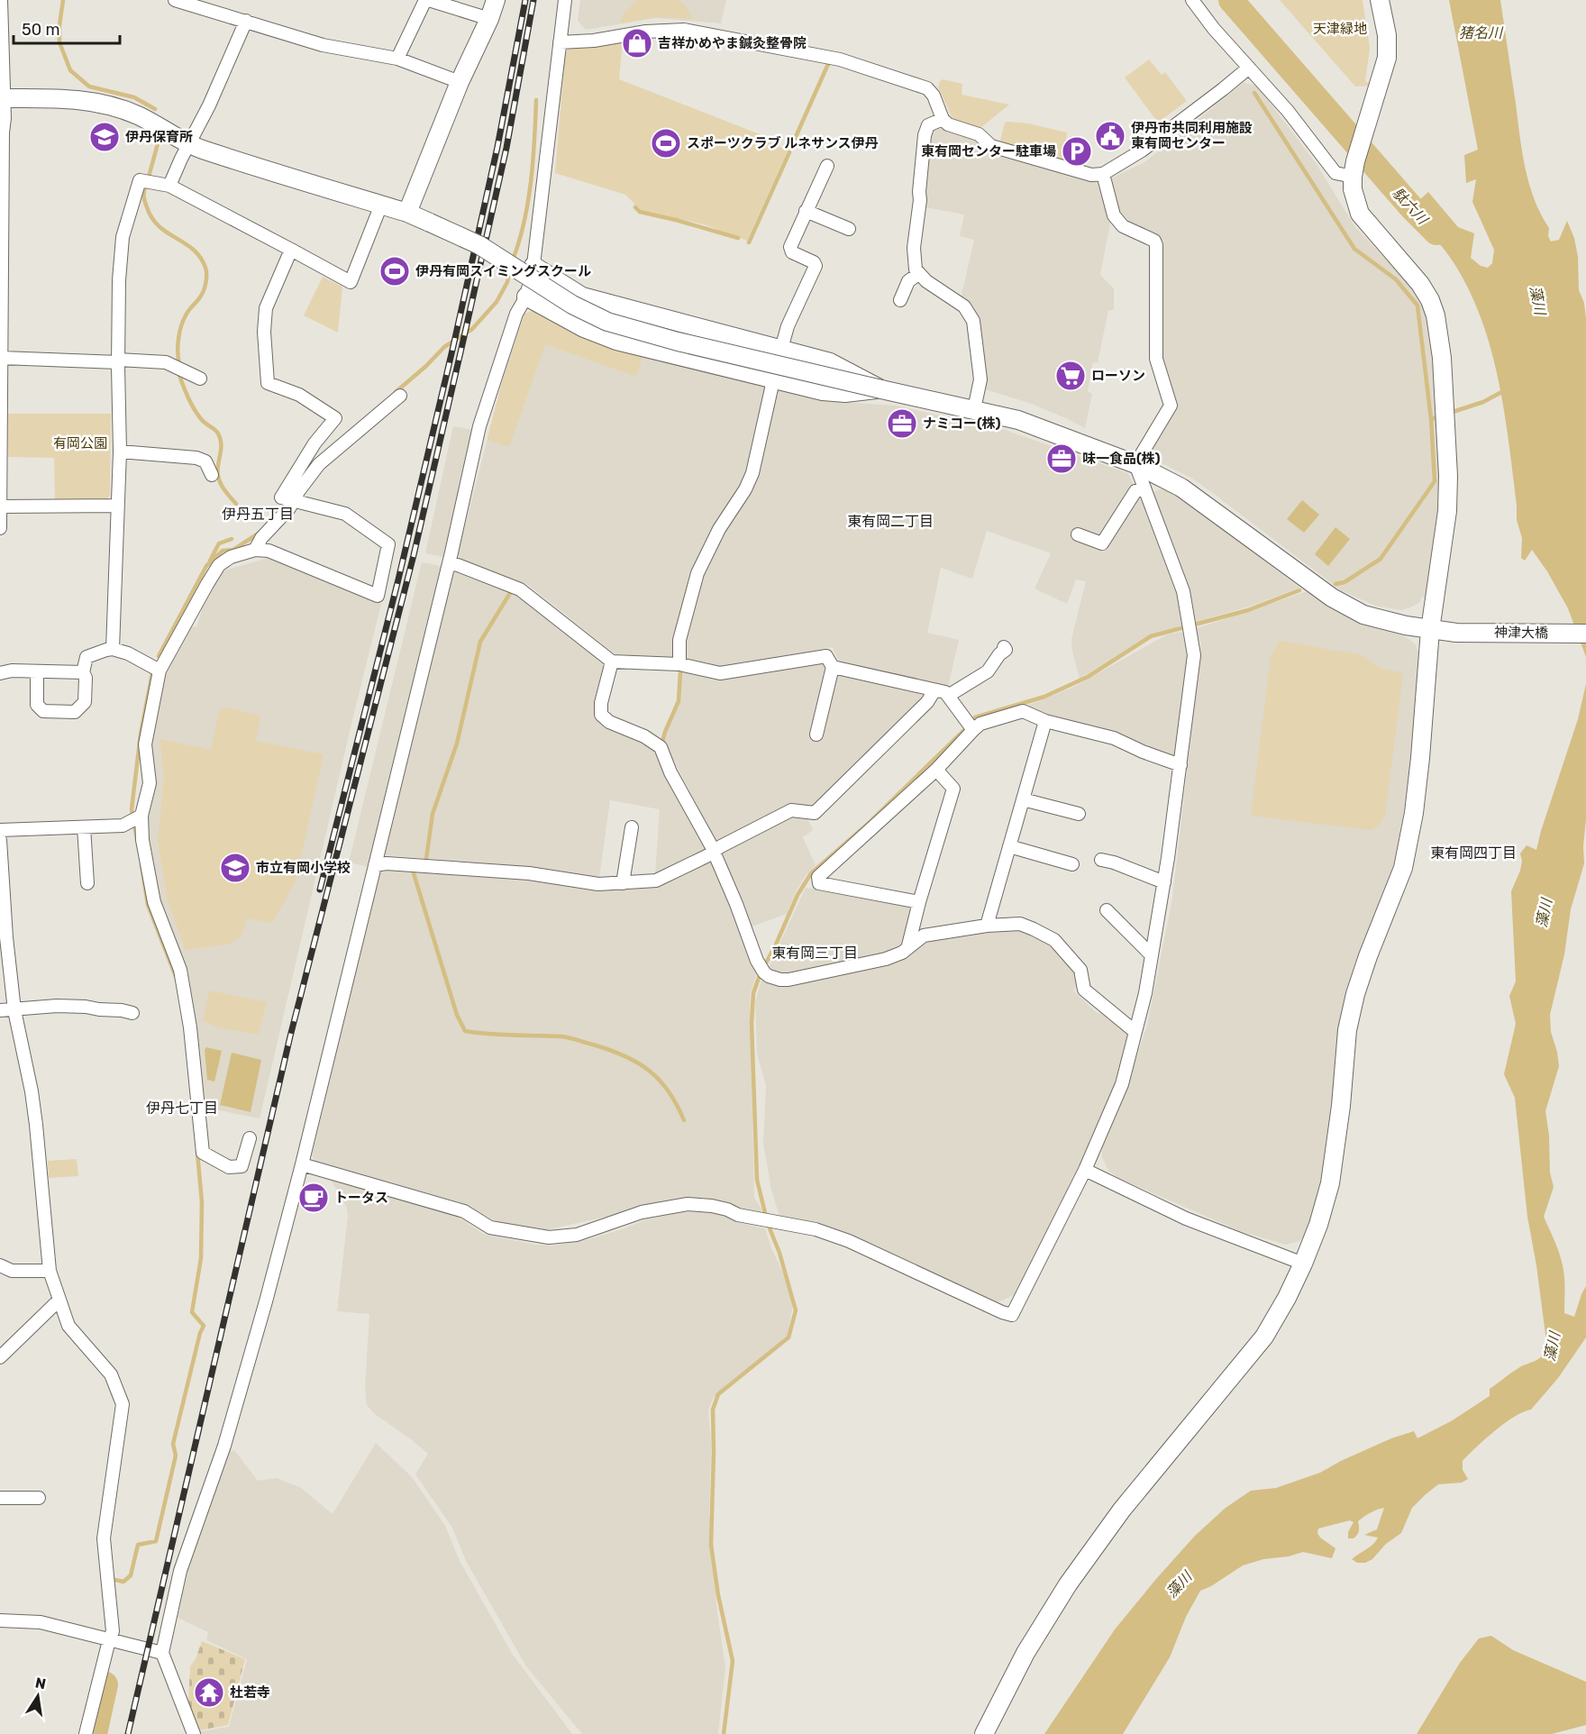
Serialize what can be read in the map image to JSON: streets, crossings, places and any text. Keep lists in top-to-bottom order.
{
  "streets": {
    "street": ["神津大橋"]
  },
  "districts": [
    "伊丹五丁目",
    "東有岡二丁目",
    "東有岡四丁目",
    "東有岡三丁目",
    "伊丹七丁目"
  ],
  "water": ["猪名川", "駄六川", "藻川"],
  "parks": ["天津緑地", "有岡公園"],
  "places": {
    "shop": ["吉祥かめやま鍼灸整骨院"],
    "public building": ["伊丹市共同利用施設 東有岡センター"],
    "school or university": ["伊丹保育所", "市立有岡小学校"],
    "sports": ["スポーツクラブ ルネサンス伊丹", "伊丹有岡スイミングスクール"],
    "parking": ["東有岡センター駐車場"],
    "supermarket": ["ローソン"],
    "office": ["ナミコー(株)", "味一食品(株)"],
    "cafe": ["トータス"],
    "temple": ["杜若寺"]
  },
  "scale_bar": "50 m",
  "north": "top"
}
